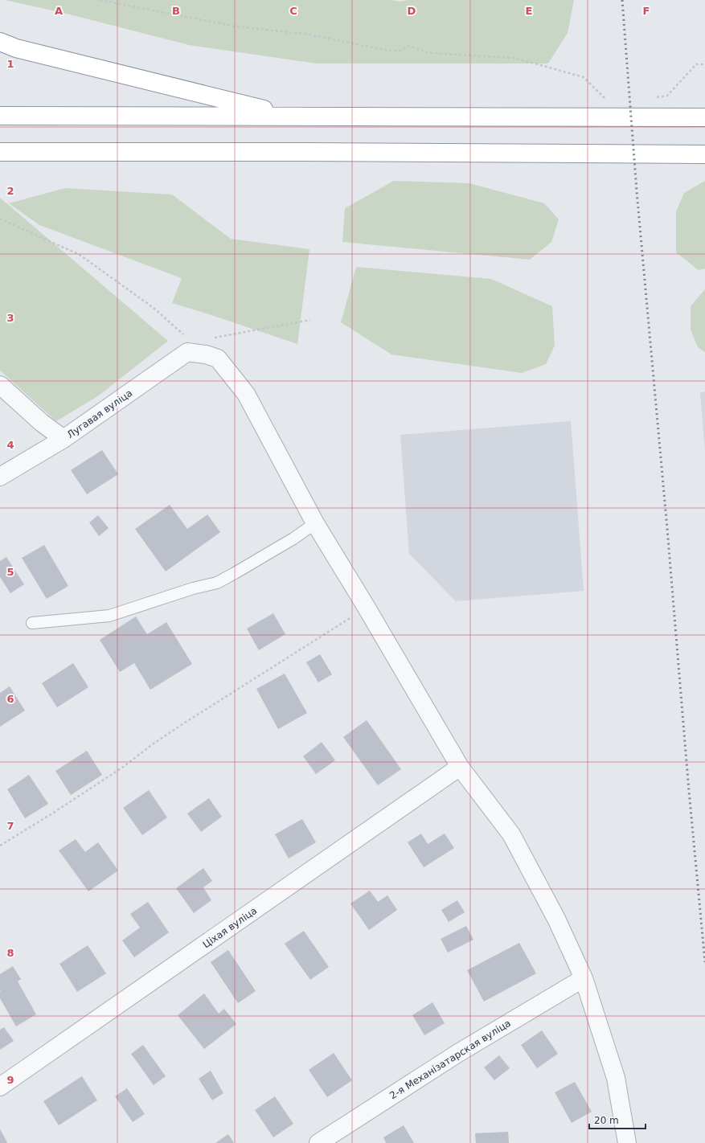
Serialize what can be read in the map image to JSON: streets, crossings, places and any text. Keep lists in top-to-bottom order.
{
  "streets": {
    "street": ["Лугавая вуліца", "Ціхая вуліца", "2-я Механізатарская вуліца"]
  },
  "scale_bar": "20 m",
  "grid": {
    "columns": [
      "A",
      "B",
      "C",
      "D",
      "E",
      "F"
    ],
    "rows": [
      "1",
      "2",
      "3",
      "4",
      "5",
      "6",
      "7",
      "8",
      "9"
    ]
  }
}
